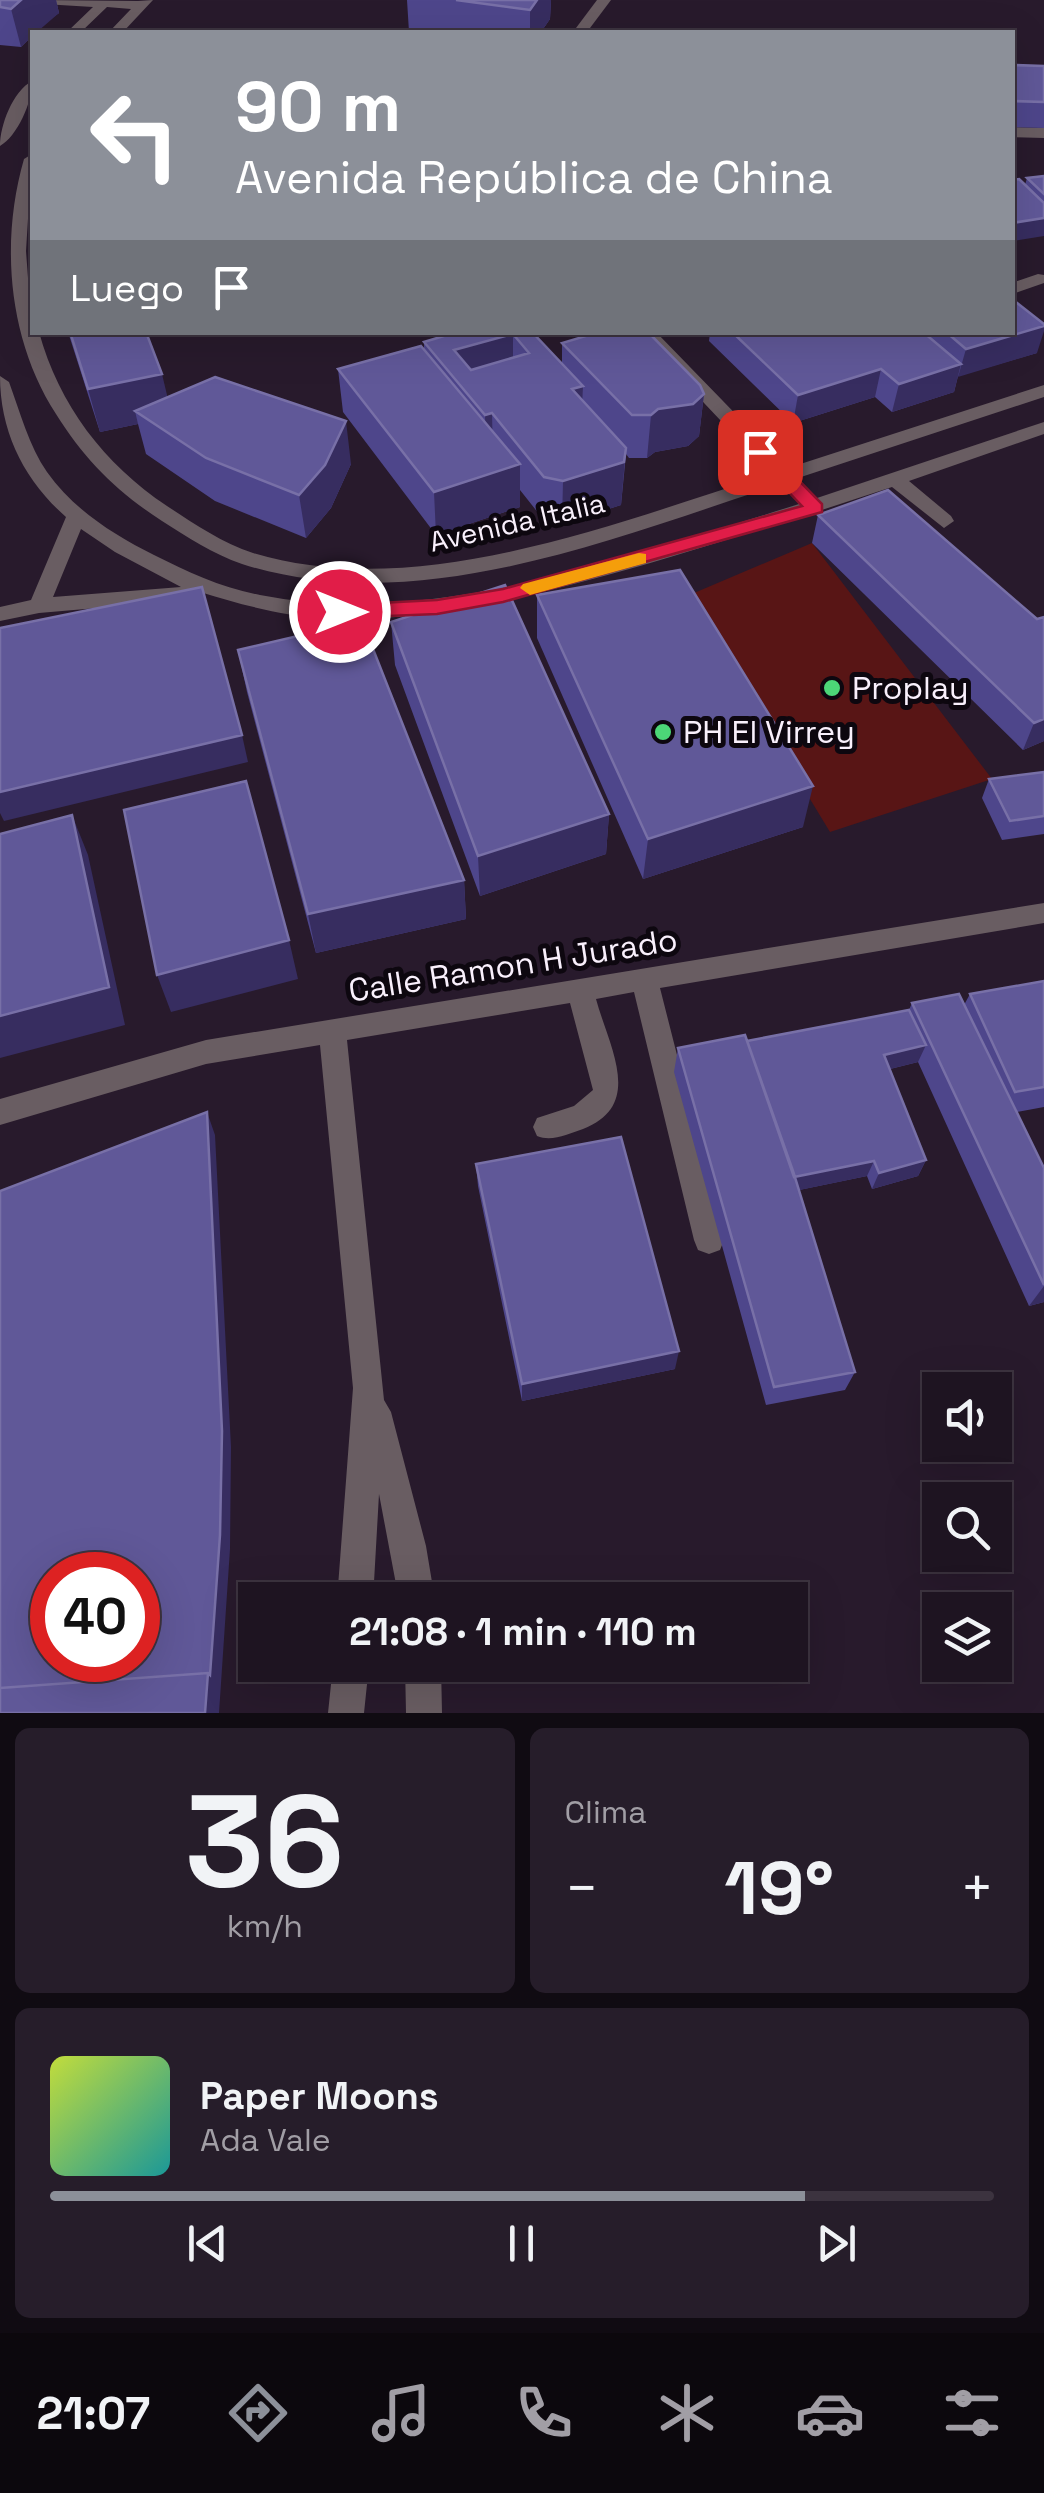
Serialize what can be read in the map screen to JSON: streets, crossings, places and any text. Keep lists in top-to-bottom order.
{
  "streets": {
    "street": ["Avenida Italia", "Calle Ramon H Jurado"]
  },
  "places": ["Proplay", "PH El Virrey"],
  "page": {
    "turn": ["90 m", "Avenida República de China"],
    "then": "Luego",
    "limit": "40",
    "trip": "21:08 · 1 min · 110 m",
    "tile": [
      ["36", "km/h"],
      "Clima"
    ],
    "heat": ["−", "19°", "+"],
    "song": ["Paper Moons", "Ada Vale"],
    "tabs": "21:07"
  }
}
